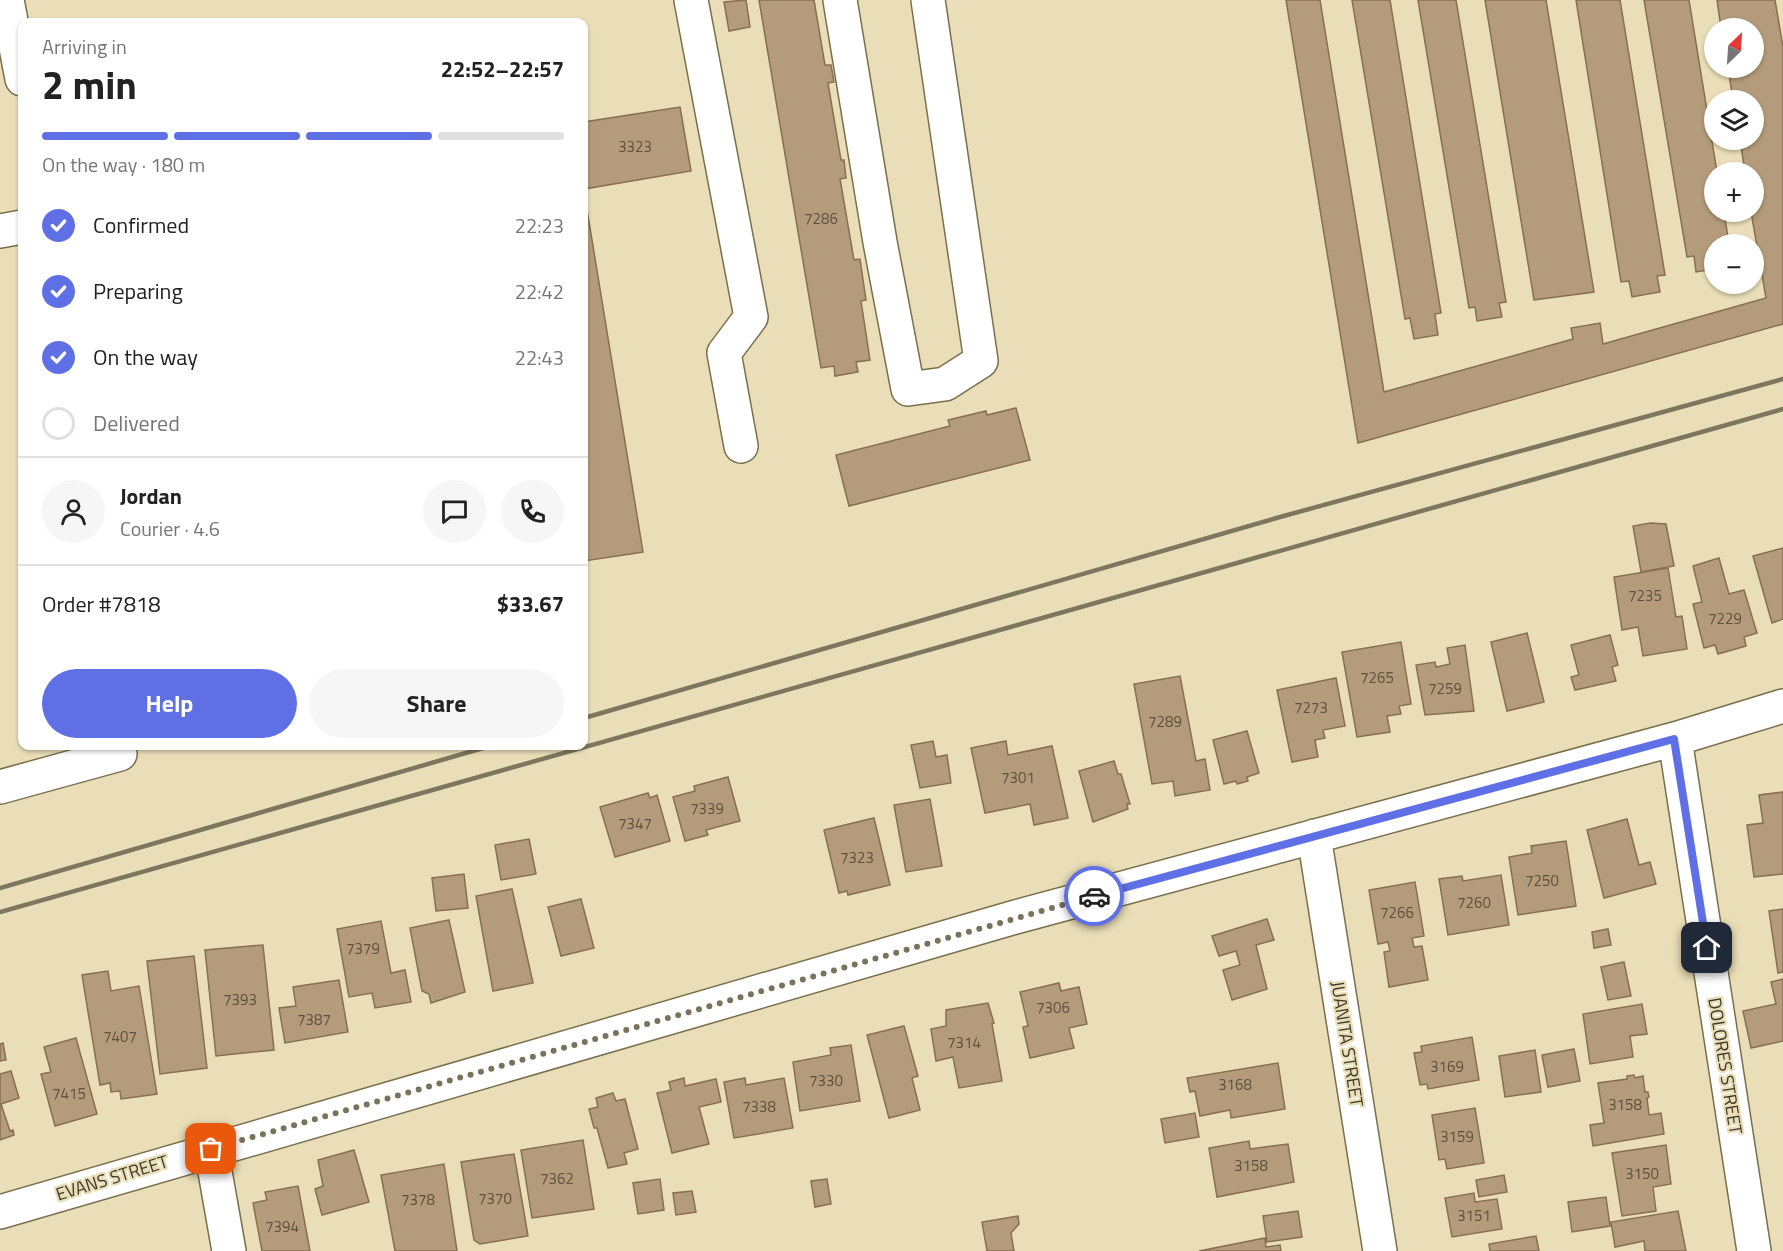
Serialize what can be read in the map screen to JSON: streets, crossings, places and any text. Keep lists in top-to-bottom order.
{
  "streets": {
    "street": ["JUANITA STREET", "DOLORES STREET", "EVANS STREET"]
  },
  "crossings": [
    ["JUANITA STREET", "EVANS STREET"],
    ["DOLORES STREET", "EVANS STREET"]
  ],
  "house_numbers": [
    "3323",
    "7286",
    "7235",
    "7229",
    "7265",
    "7259",
    "7273",
    "7289",
    "7301",
    "7339",
    "7347",
    "7323",
    "7250",
    "7260",
    "7266",
    "7379",
    "7393",
    "7306",
    "7387",
    "7407",
    "7314",
    "3169",
    "7330",
    "3168",
    "7415",
    "3158",
    "7338",
    "3159",
    "3158",
    "3150",
    "7362",
    "7370",
    "7378",
    "3151",
    "7394"
  ],
  "north": "top right",
  "page": {
    "map_buttons": ["+", "−"],
    "heading": ["2 min", "Arriving in", "22:52–22:57"],
    "panel": [
      "Jordan",
      "Courier · 4.6",
      "Order #7818",
      "$33.67"
    ],
    "bar": "On the way · 180 m",
    "list": [
      ["Confirmed", "22:23"],
      ["Preparing", "22:42"],
      ["On the way", "22:43"],
      "Delivered"
    ],
    "buttons": ["Help", "Share"]
  }
}
